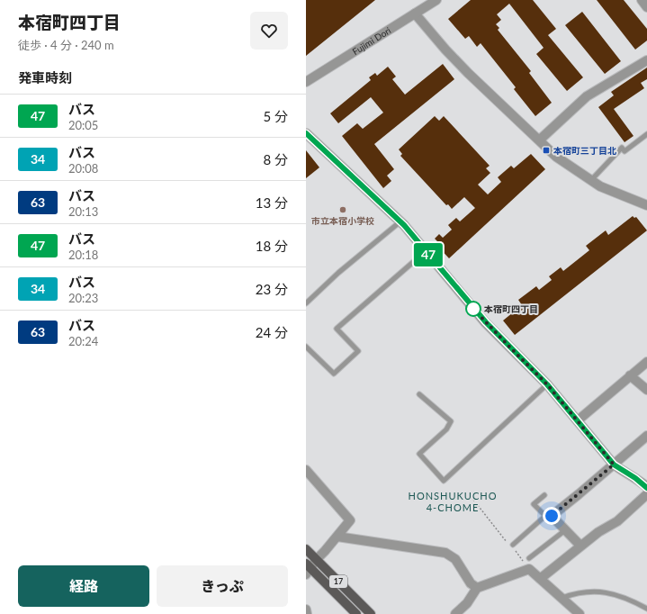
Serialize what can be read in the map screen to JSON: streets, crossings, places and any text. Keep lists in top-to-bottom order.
{
  "streets": {
    "main road": ["17"],
    "street": ["Fujimi Dori"]
  },
  "districts": ["HONSHUKUCHO 4-CHOME"],
  "places": {
    "transit": ["本宿町三丁目北"],
    "other": ["市立本宿小学校", "本宿町四丁目"]
  },
  "lines": ["bus line 47"],
  "page": {
    "heading": [
      ["本宿町四丁目", "徒歩 · 4 分 · 240 m"],
      "発車時刻"
    ],
    "on_map": "47",
    "list": [
      {
        "mark": "47",
        "name": "バス",
        "note": "20:05",
        "value": "5 分"
      },
      {
        "mark": "34",
        "name": "バス",
        "note": "20:08",
        "value": "8 分"
      },
      {
        "mark": "63",
        "name": "バス",
        "note": "20:13",
        "value": "13 分"
      },
      {
        "mark": "47",
        "name": "バス",
        "note": "20:18",
        "value": "18 分"
      },
      {
        "mark": "34",
        "name": "バス",
        "note": "20:23",
        "value": "23 分"
      },
      {
        "mark": "63",
        "name": "バス",
        "note": "20:24",
        "value": "24 分"
      }
    ],
    "buttons": ["経路", "きっぷ"]
  }
}
